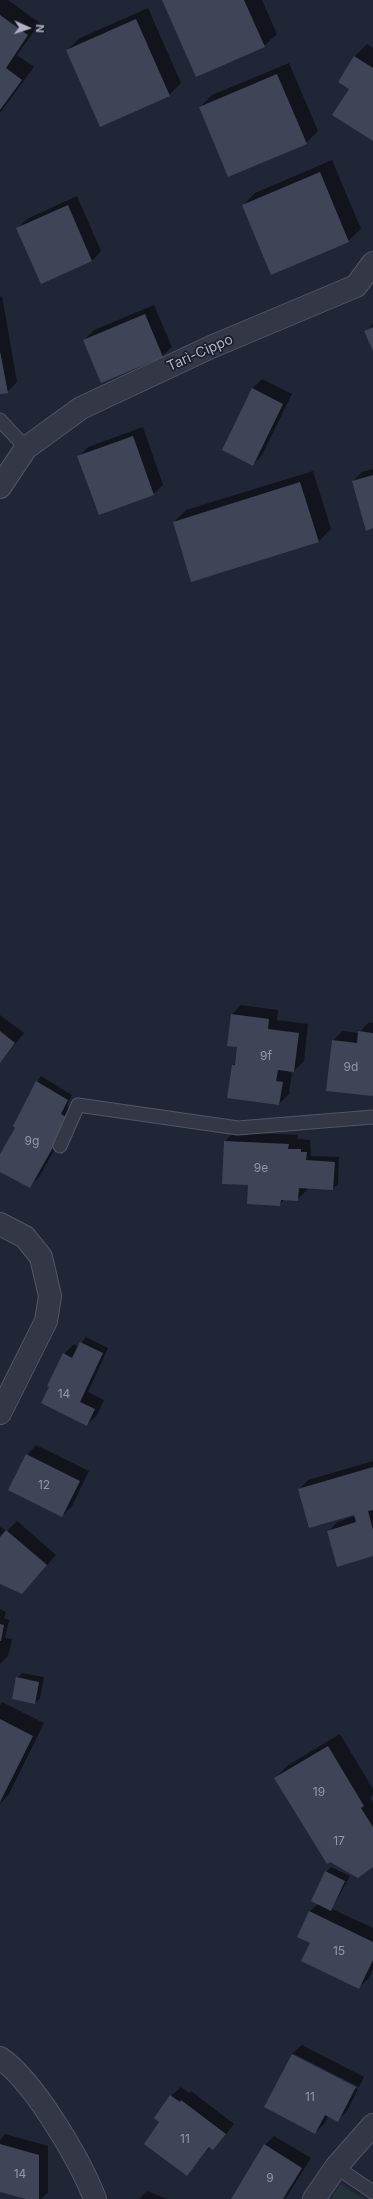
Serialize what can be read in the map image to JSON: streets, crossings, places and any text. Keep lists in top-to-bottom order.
{
  "streets": {
    "street": ["Tarì-Cippo"]
  },
  "house_numbers": [
    "9f",
    "9d",
    "9g",
    "9e",
    "14",
    "12",
    "19",
    "17",
    "15",
    "11",
    "11",
    "14",
    "9"
  ],
  "north": "right"
}
